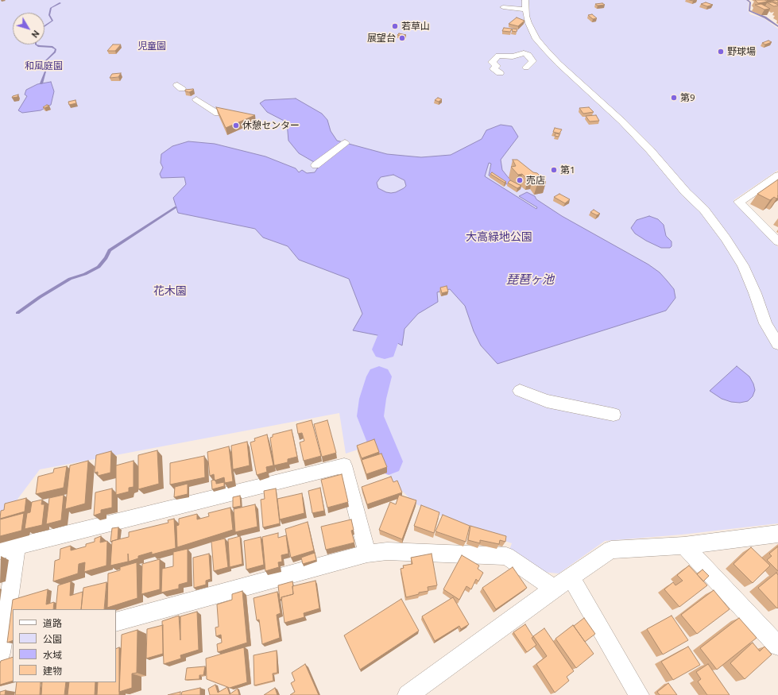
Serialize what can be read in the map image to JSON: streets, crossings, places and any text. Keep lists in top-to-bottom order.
{
  "water": ["琵琶ヶ池"],
  "parks": [
    "児童園",
    "和風庭園",
    "大高緑地公園",
    "花木園"
  ],
  "places": [
    "若草山",
    "展望台",
    "野球場",
    "第9",
    "休憩センター",
    "第1",
    "売店"
  ],
  "legend": [
    "道路",
    "公園",
    "水域",
    "建物"
  ],
  "north": "bottom right"
}
